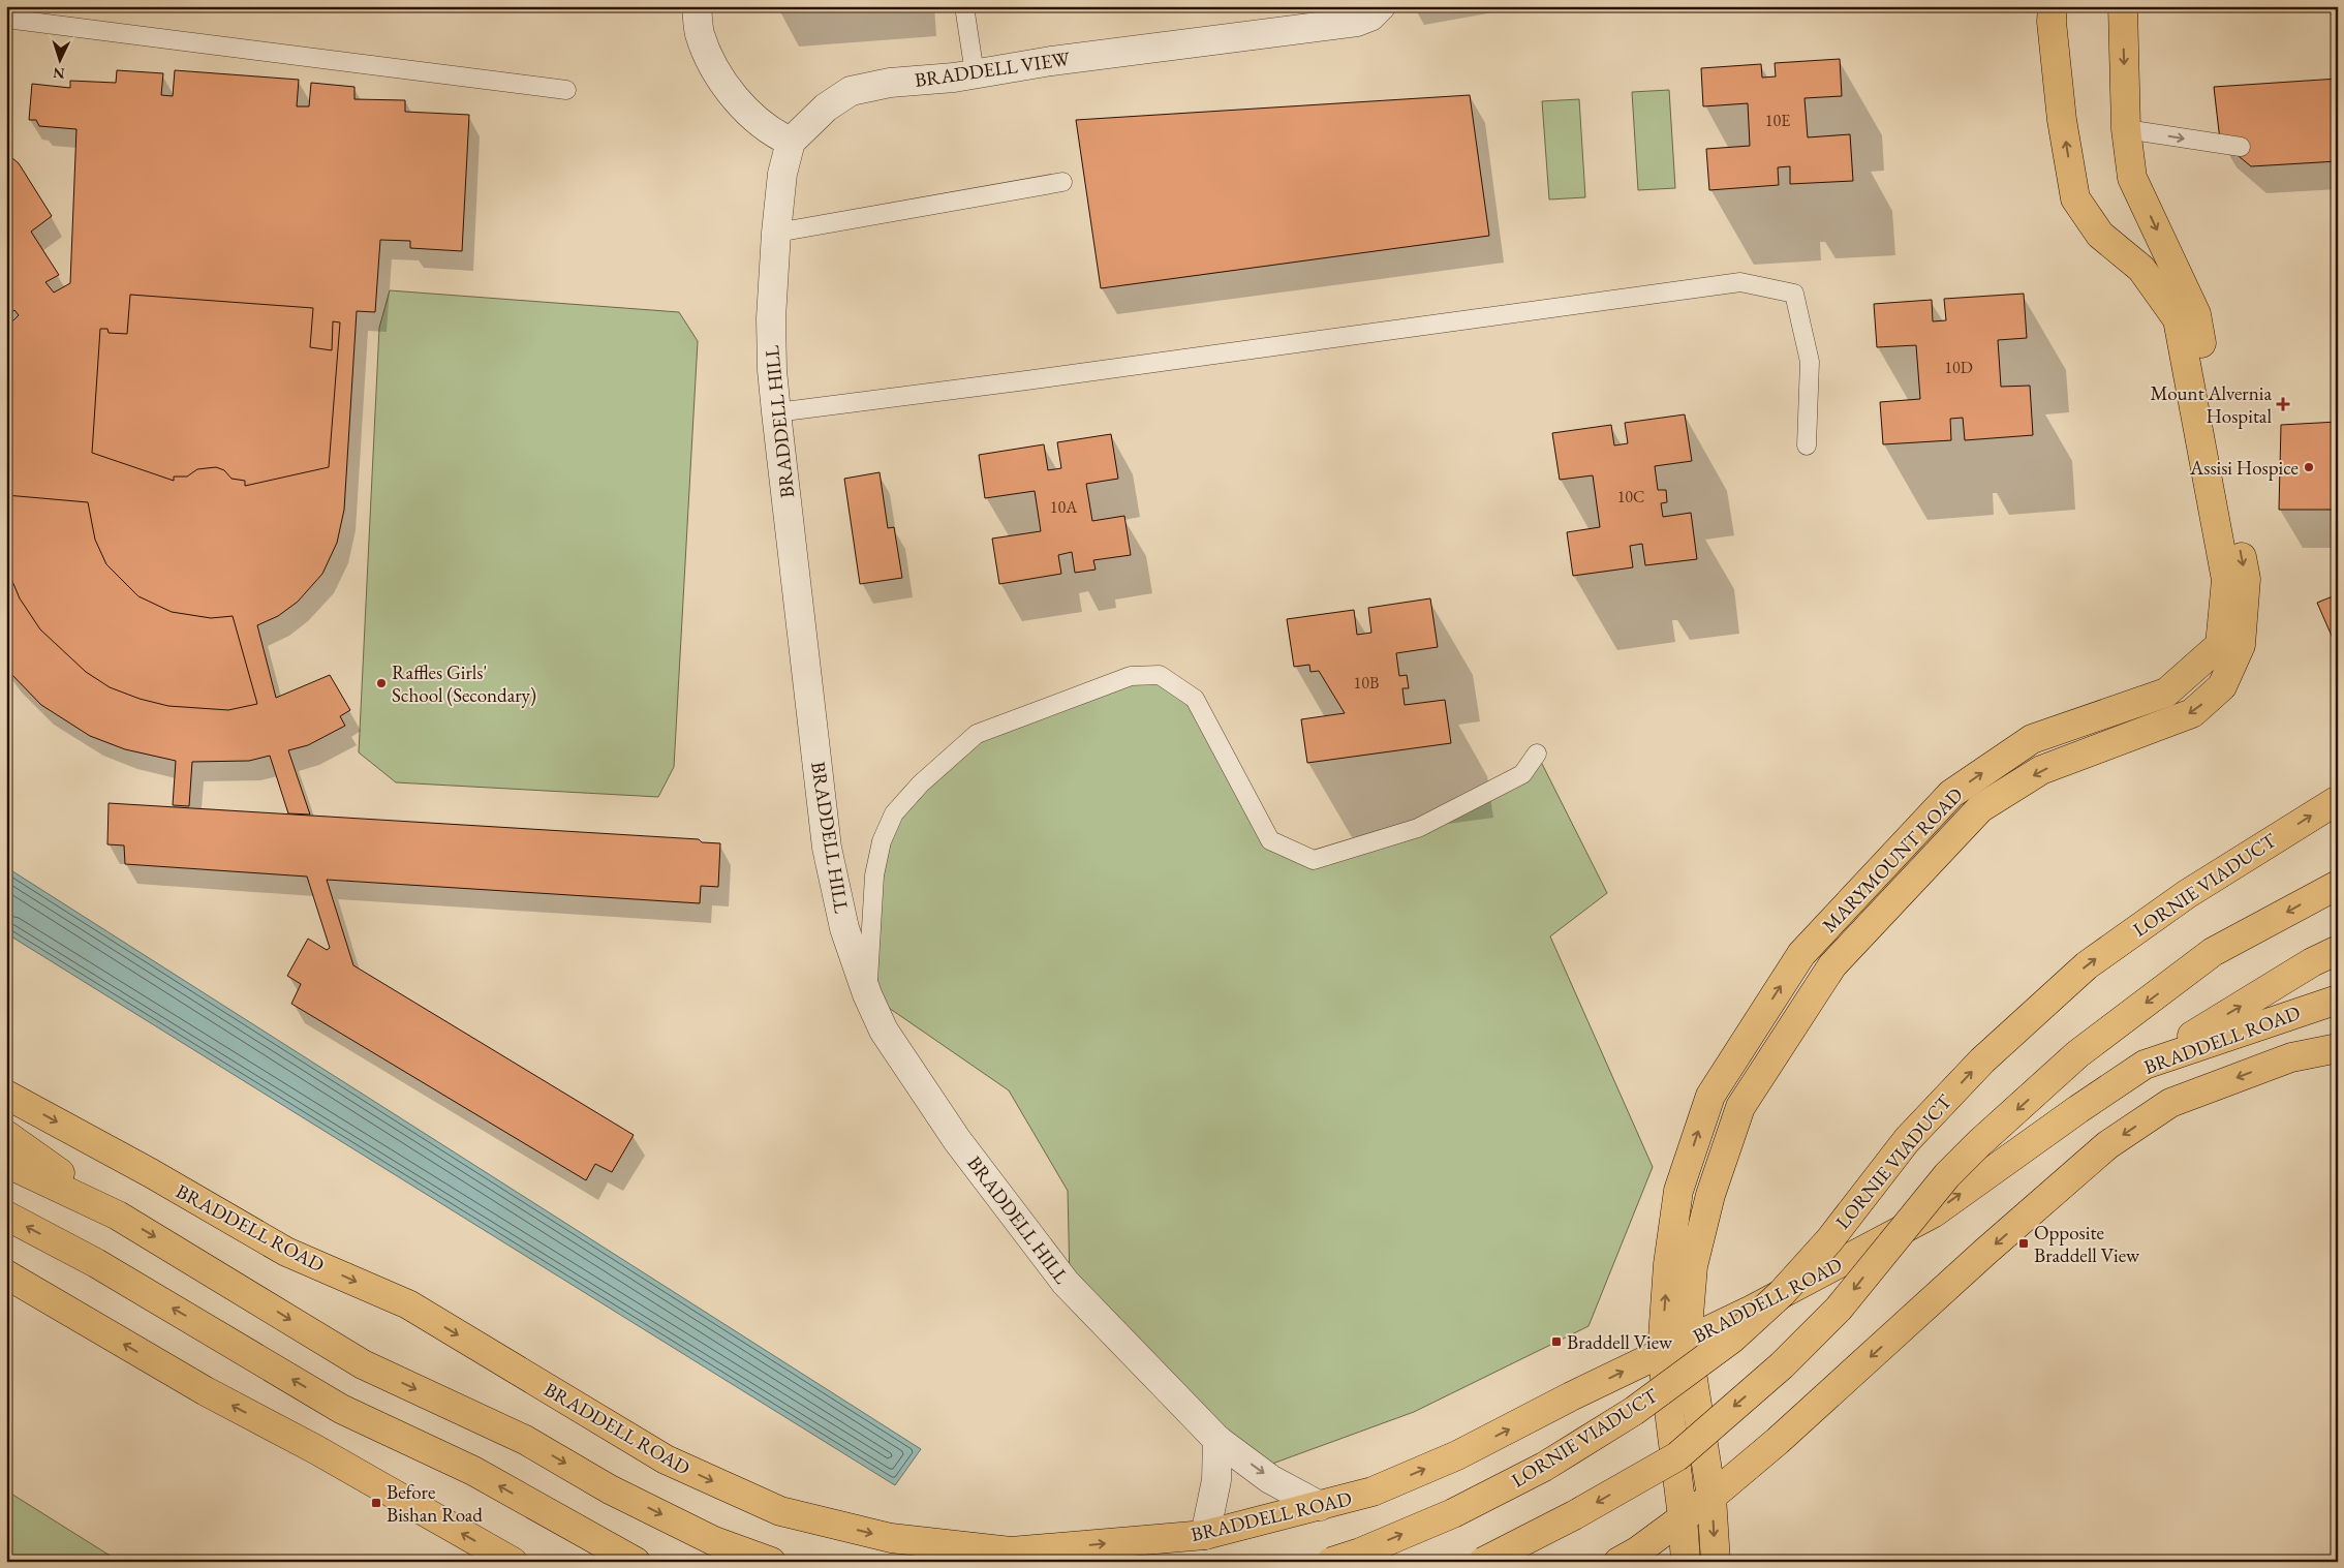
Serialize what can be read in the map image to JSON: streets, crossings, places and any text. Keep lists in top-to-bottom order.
{
  "streets": {
    "main road": ["MARYMOUNT ROAD", "LORNIE VIADUCT", "BRADDELL ROAD"],
    "street": ["BRADDELL VIEW", "BRADDELL HILL"]
  },
  "crossings": [
    ["BRADDELL VIEW", "BRADDELL HILL"],
    ["BRADDELL HILL", "BRADDELL ROAD"],
    ["MARYMOUNT ROAD", "BRADDELL ROAD"]
  ],
  "places": {
    "health": ["Mount Alvernia Hospital"],
    "other": ["Assisi Hospice", "Raffles Girls' School (Secondary)"],
    "transit": ["Opposite Braddell View", "Braddell View", "Before Bishan Road"]
  },
  "house_numbers": [
    "10E",
    "10D",
    "10C",
    "10A",
    "10B"
  ],
  "north": "bottom"
}
